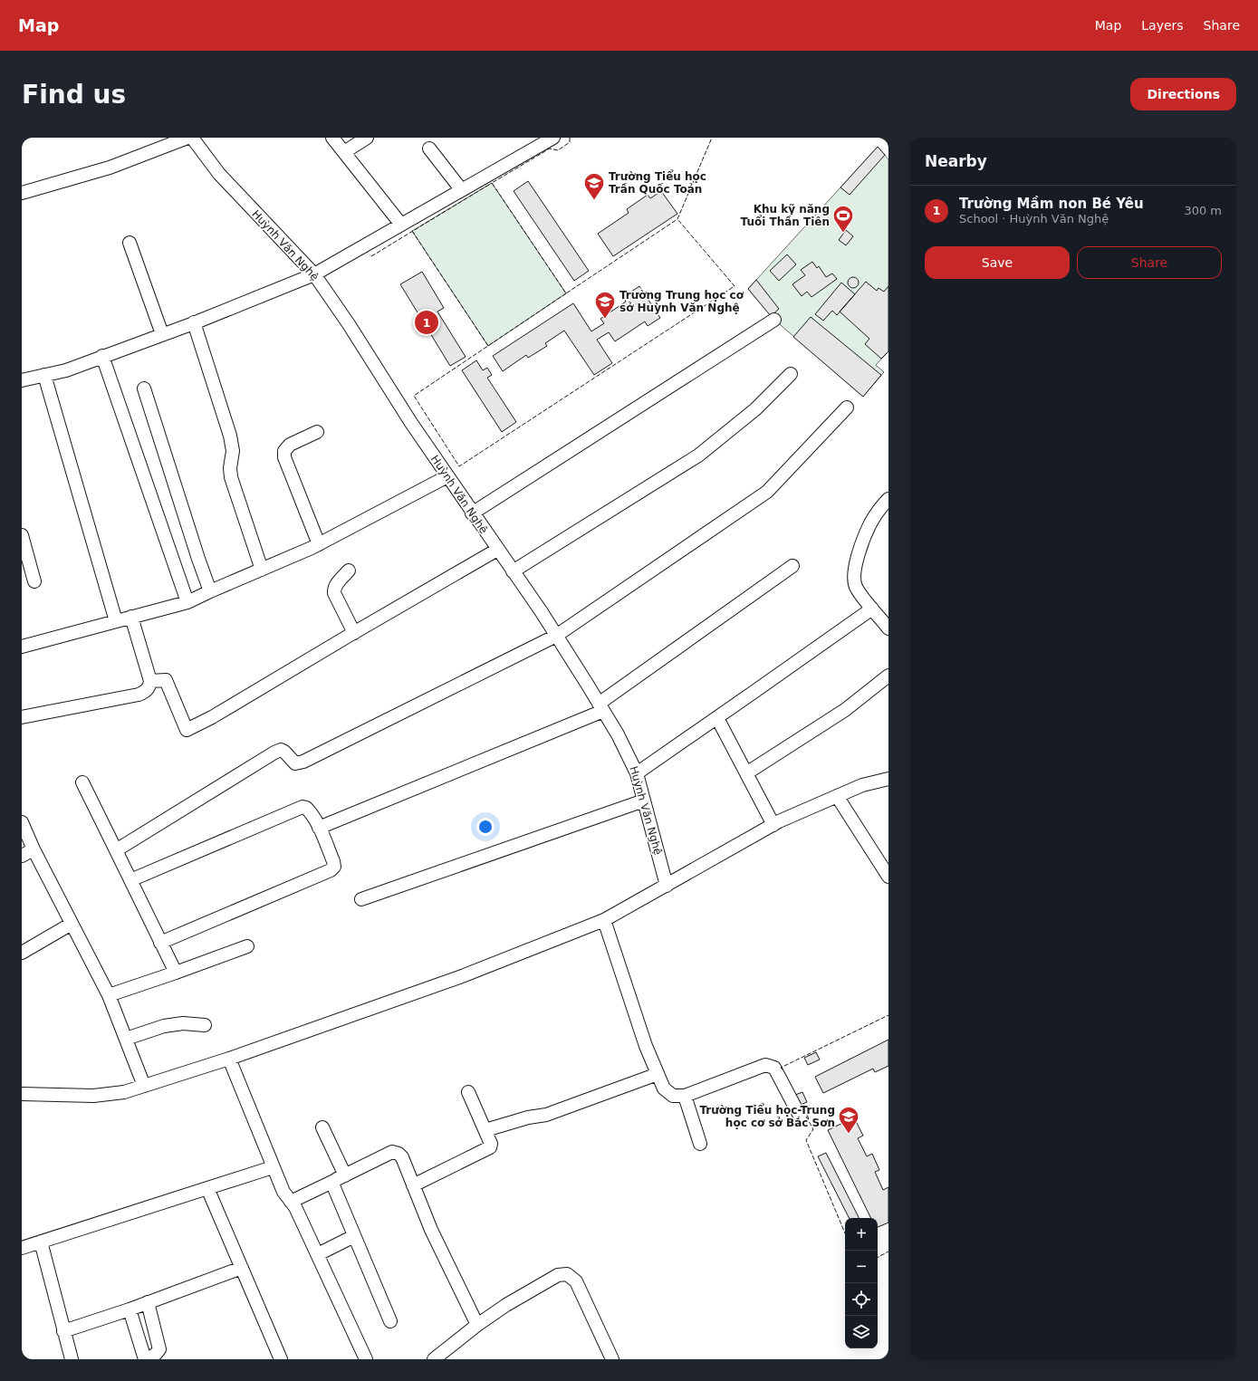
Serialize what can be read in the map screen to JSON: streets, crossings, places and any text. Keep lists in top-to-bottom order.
{
  "streets": {
    "street": ["Huỳnh Văn Nghệ"]
  },
  "places": {
    "school or university": ["Trường Tiểu học Trần Quốc Toản", "Trường Trung học cơ sở Huỳnh Văn Nghệ", "Trường Tiểu học-Trung học cơ sở Bắc Sơn"],
    "sports": ["Khu kỹ năng Tuổi Thần Tiên"]
  },
  "page": {
    "header": "Map",
    "nav": ["Map", "Layers", "Share"],
    "buttons": [
      "Directions",
      ["Save", "Share"]
    ],
    "title": "Find us",
    "heading": "Nearby",
    "list": [
      {
        "mark": "1",
        "name": "Trường Mầm non Bé Yêu",
        "note": "School · Huỳnh Văn Nghệ",
        "value": "300 m"
      }
    ],
    "pins": "1",
    "map_buttons": ["+", "−"]
  }
}
